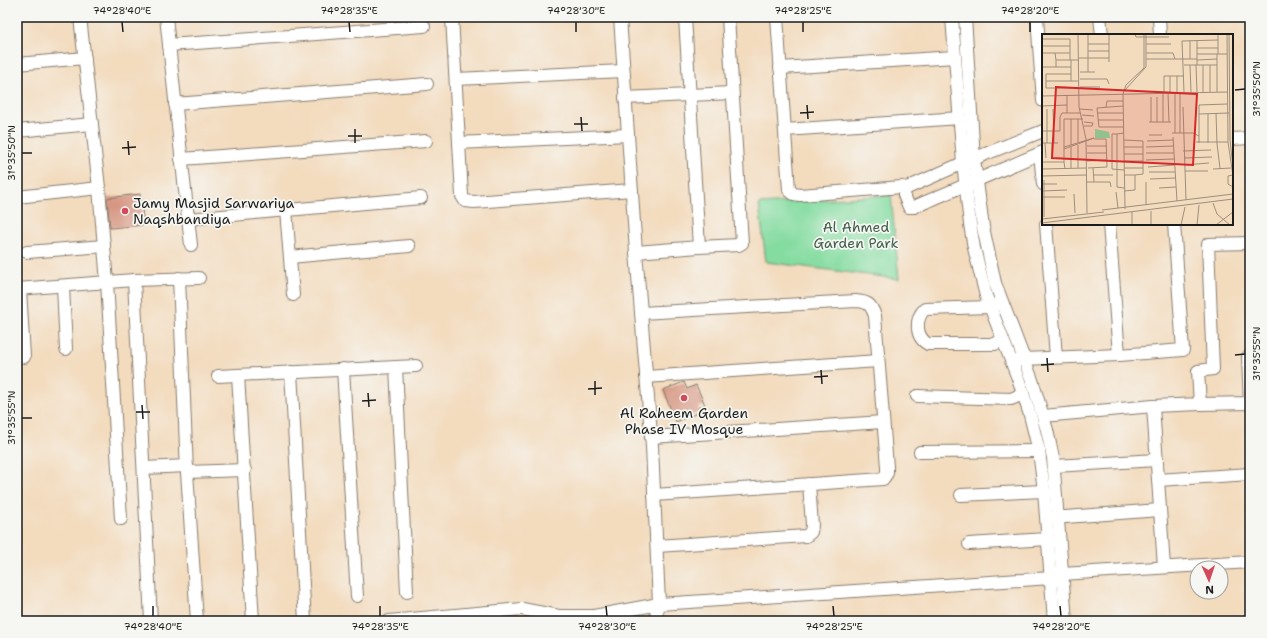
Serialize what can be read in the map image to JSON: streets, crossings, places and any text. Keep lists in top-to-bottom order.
{
  "parks": ["Al Ahmed Garden Park"],
  "places": ["Jamy Masjid Sarwariya Naqshbandiya", "Al Raheem Garden Phase IV Mosque"],
  "north": "bottom",
  "coordinates": [
    "74°28'40\"E",
    "74°28'35\"E",
    "74°28'30\"E",
    "74°28'25\"E",
    "74°28'20\"E",
    "31°35'50\"N",
    "31°35'55\"N"
  ]
}
